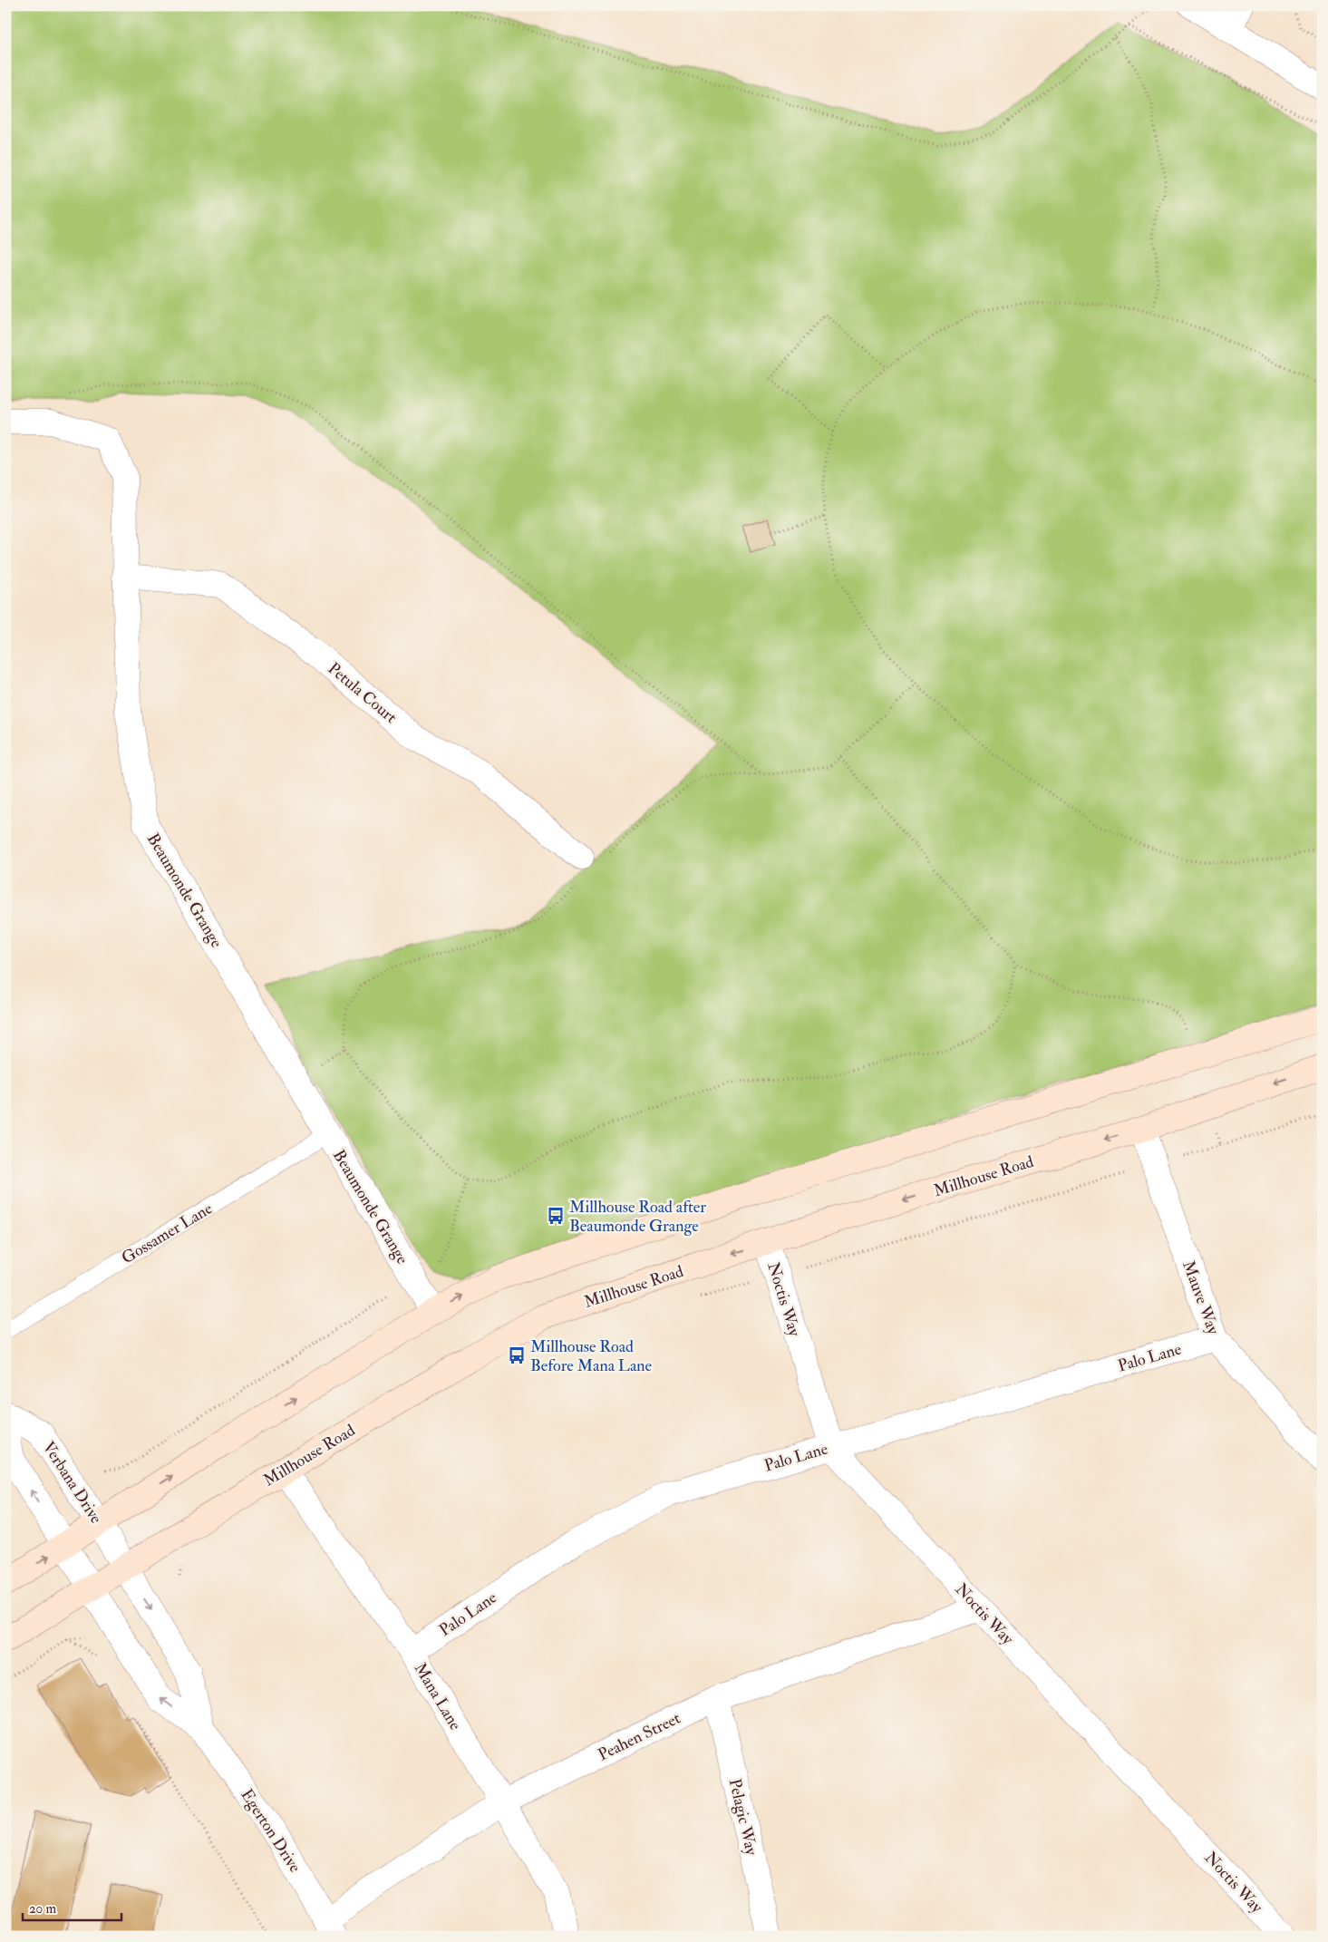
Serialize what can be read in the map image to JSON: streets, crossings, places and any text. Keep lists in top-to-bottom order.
{
  "streets": {
    "main road": ["Millhouse Road"],
    "street": [
      "Petula Court",
      "Beaumonde Grange",
      "Mauve Way",
      "Noctis Way",
      "Palo Lane",
      "Verbana Drive",
      "Mana Lane",
      "Peahen Street",
      "Pelagic Way",
      "Egerton Drive"
    ],
    "lane": ["Gossamer Lane"]
  },
  "crossings": [
    ["Petula Court", "Beaumonde Grange"],
    ["Beaumonde Grange", "Gossamer Lane"],
    ["Millhouse Road", "Mauve Way"],
    ["Millhouse Road", "Noctis Way"],
    ["Millhouse Road", "Verbana Drive"],
    ["Millhouse Road", "Mana Lane"],
    ["Millhouse Road", "Egerton Drive"],
    ["Mauve Way", "Palo Lane"],
    ["Noctis Way", "Palo Lane"],
    ["Noctis Way", "Peahen Street"],
    ["Palo Lane", "Mana Lane"],
    ["Verbana Drive", "Egerton Drive"],
    ["Mana Lane", "Peahen Street"],
    ["Peahen Street", "Pelagic Way"],
    ["Peahen Street", "Egerton Drive"]
  ],
  "places": {
    "bus stop": ["Millhouse Road after Beaumonde Grange", "Millhouse Road Before Mana Lane"]
  },
  "scale_bar": "20 m"
}
